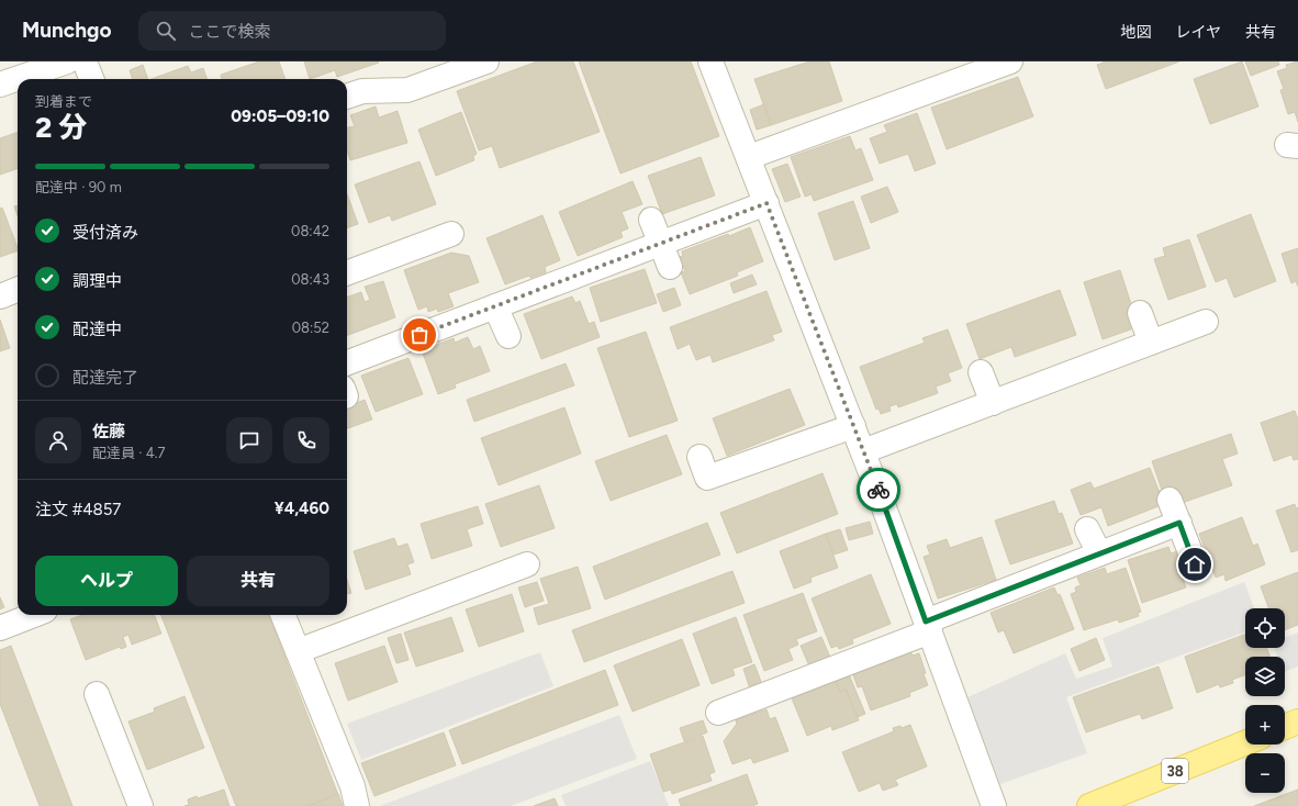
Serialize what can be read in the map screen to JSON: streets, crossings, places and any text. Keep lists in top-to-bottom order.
{
  "streets": {
    "main road": ["38"]
  },
  "page": {
    "header": "Munchgo",
    "search": "ここで検索",
    "nav": ["地図", "レイヤ", "共有"],
    "heading": ["2 分", "到着まで", "09:05–09:10"],
    "panel": [
      "佐藤",
      "配達員 · 4.7",
      "注文 #4857",
      "¥4,460"
    ],
    "bar": "配達中 · 90 m",
    "list": [
      ["受付済み", "08:42"],
      ["調理中", "08:43"],
      ["配達中", "08:52"],
      "配達完了"
    ],
    "buttons": ["ヘルプ", "共有"],
    "map_buttons": ["+", "−"]
  }
}
